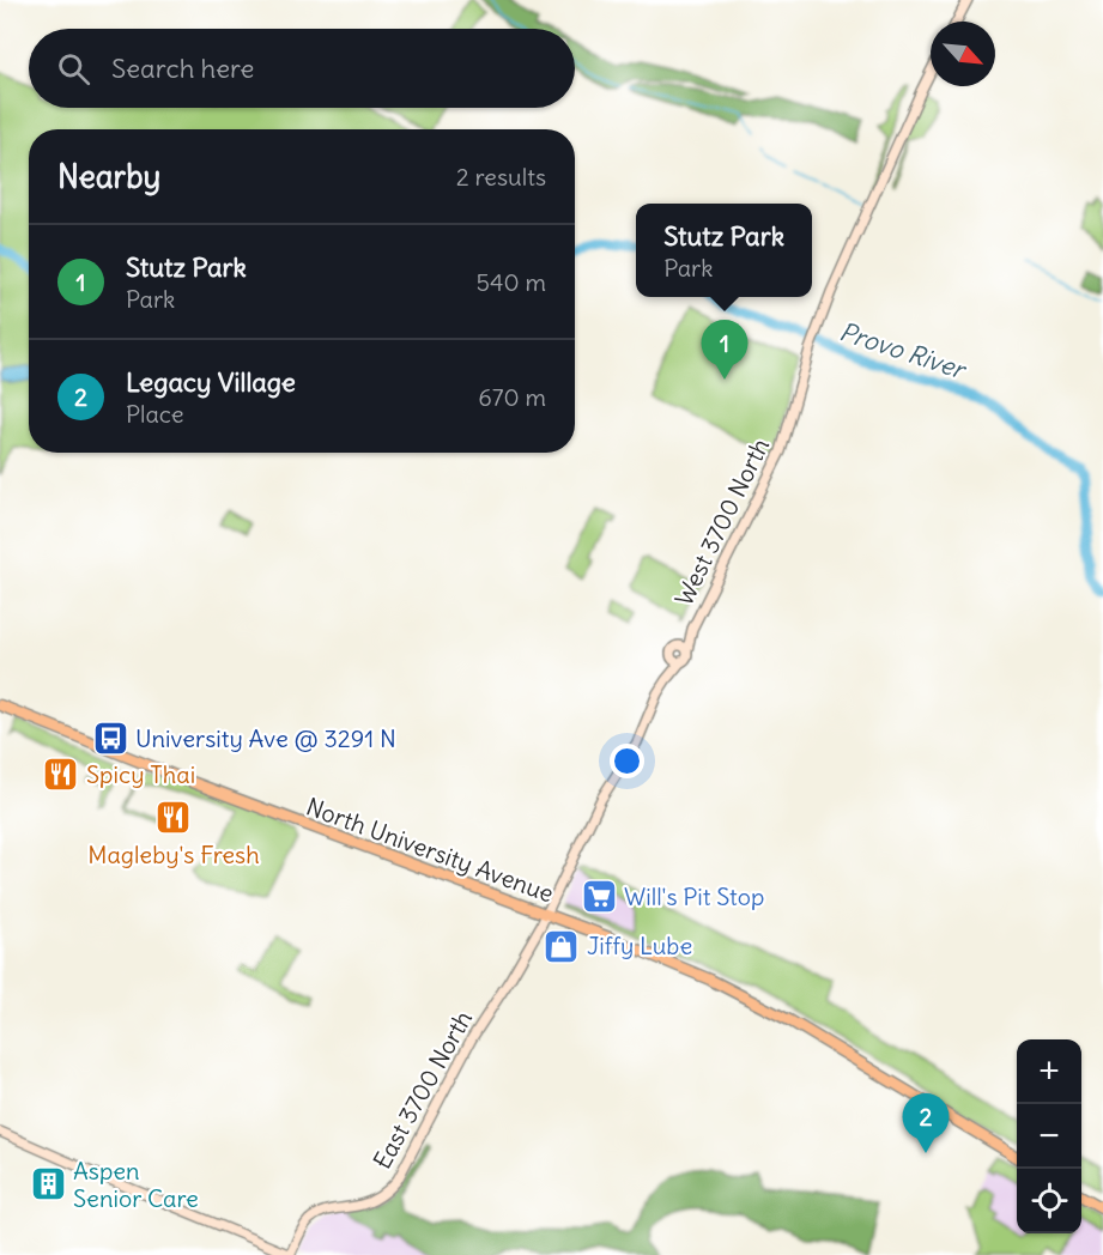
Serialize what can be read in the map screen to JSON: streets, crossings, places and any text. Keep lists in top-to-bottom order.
{
  "streets": {
    "highway": ["North University Avenue"],
    "main road": ["West 3700 North", "East 3700 North"]
  },
  "crossings": [
    ["North University Avenue", "East 3700 North"]
  ],
  "water": ["Provo River"],
  "places": {
    "bus stop": ["University Ave @ 3291 N"],
    "restaurant": ["Spicy Thai", "Magleby's Fresh"],
    "supermarket": ["Will's Pit Stop"],
    "shop": ["Jiffy Lube"],
    "building": ["Aspen Senior Care"]
  },
  "north": "bottom right",
  "page": {
    "search": "Search here",
    "heading": ["Nearby", "2 results"],
    "popup": ["Stutz Park", "Park"],
    "list": [
      {
        "mark": "1",
        "name": "Stutz Park",
        "note": "Park",
        "value": "540 m"
      },
      {
        "mark": "2",
        "name": "Legacy Village",
        "note": "Place",
        "value": "670 m"
      }
    ],
    "pins": ["1", "2"],
    "map_buttons": ["+", "−"]
  }
}
